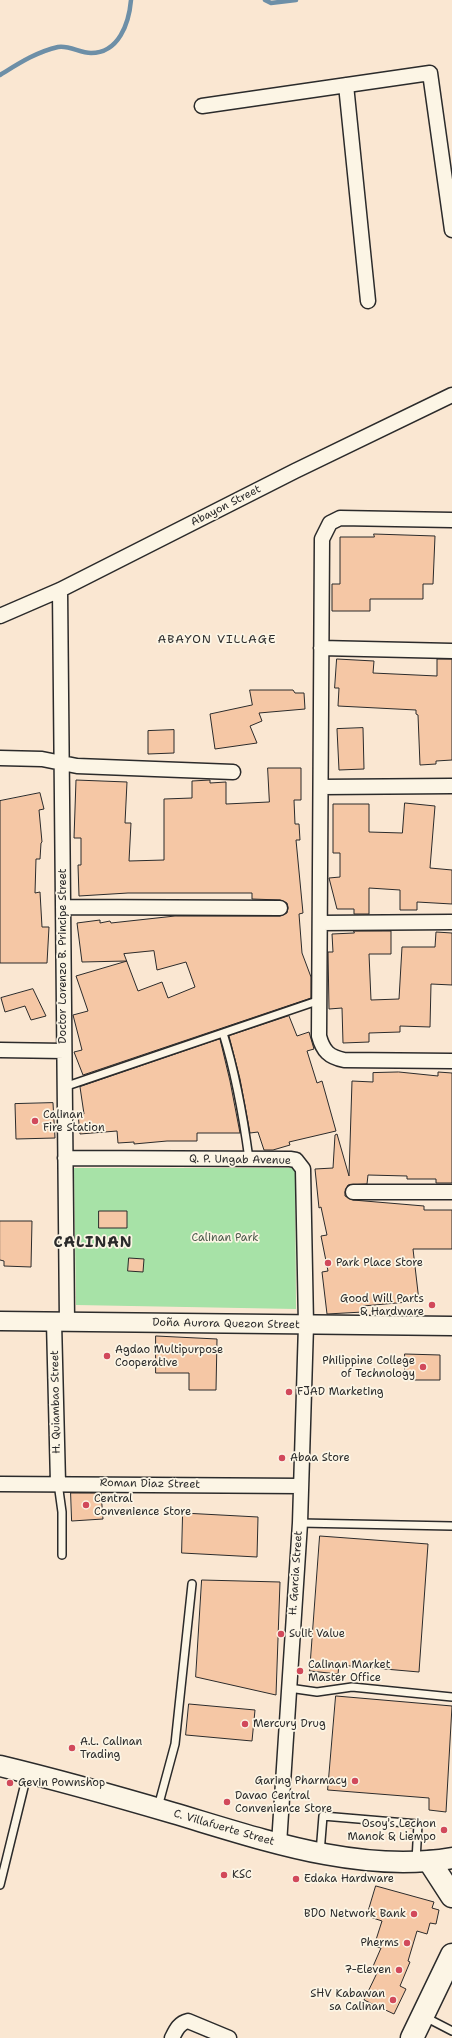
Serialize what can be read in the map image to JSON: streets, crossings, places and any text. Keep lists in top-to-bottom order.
{
  "streets": {
    "main road": ["C. Villafuerte Street"],
    "street": [
      "Abayon Street",
      "Doctor Lorenzo B. Principe Street",
      "Q. P. Ungab Avenue",
      "Doña Aurora Quezon Street",
      "H. Quiambao Street",
      "Roman Diaz Street",
      "H. Garcia Street"
    ]
  },
  "crossings": [
    ["Abayon Street", "Doctor Lorenzo B. Principe Street"],
    ["Doctor Lorenzo B. Principe Street", "Q. P. Ungab Avenue"],
    ["Doctor Lorenzo B. Principe Street", "Doña Aurora Quezon Street"],
    ["Doctor Lorenzo B. Principe Street", "H. Quiambao Street"],
    ["Q. P. Ungab Avenue", "Doña Aurora Quezon Street"],
    ["Q. P. Ungab Avenue", "H. Garcia Street"],
    ["Doña Aurora Quezon Street", "H. Quiambao Street"],
    ["Doña Aurora Quezon Street", "H. Garcia Street"],
    ["H. Quiambao Street", "Roman Diaz Street"],
    ["Roman Diaz Street", "H. Garcia Street"],
    ["H. Garcia Street", "C. Villafuerte Street"]
  ],
  "districts": ["ABAYON VILLAGE", "CALINAN"],
  "parks": ["Calinan Park"],
  "places": [
    "Calinan Fire Station",
    "Park Place Store",
    "Good Will Parts & Hardware",
    "Agdao Multipurpose Cooperative",
    "Philippine College of Technology",
    "FJAD Marketing",
    "Abaa Store",
    "Central Convenience Store",
    "Sulit Value",
    "Calinan Market Master Office",
    "Mercury Drug",
    "A.L. Calinan Trading",
    "Garing Pharmacy",
    "Gevin Pownshop",
    "Davao Central Convenience Store",
    "Osoy's Lechon Manok & Liempo",
    "KSC",
    "Edaka Hardware",
    "BDO Network Bank",
    "Pherms",
    "7-Eleven",
    "SHV Kabawan sa Calinan"
  ]
}
